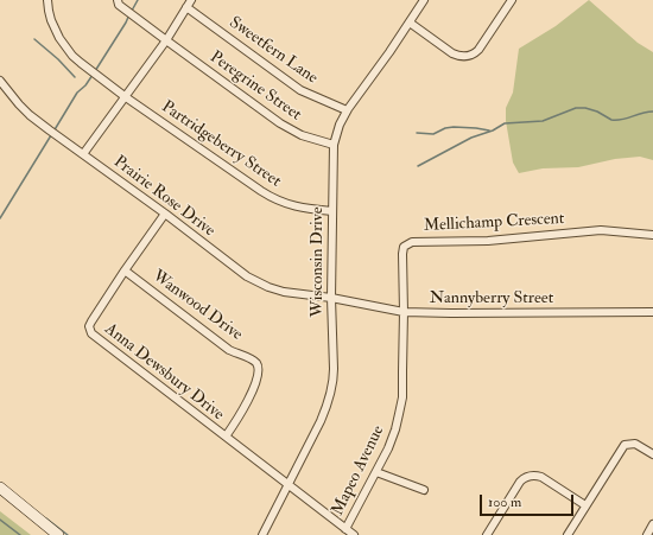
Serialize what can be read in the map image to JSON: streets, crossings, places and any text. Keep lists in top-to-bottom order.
{
  "streets": {
    "street": [
      "Sweetfern Lane",
      "Peregrine Street",
      "Partridgeberry Street",
      "Prairie Rose Drive",
      "Mellichamp Crescent",
      "Wisconsin Drive",
      "Nannyberry Street",
      "Wanwood Drive",
      "Anna Dewsbury Drive",
      "Mapeo Avenue"
    ]
  },
  "crossings": [
    ["Sweetfern Lane", "Wisconsin Drive"],
    ["Peregrine Street", "Wisconsin Drive"],
    ["Partridgeberry Street", "Wisconsin Drive"],
    ["Prairie Rose Drive", "Wisconsin Drive"],
    ["Prairie Rose Drive", "Nannyberry Street"],
    ["Prairie Rose Drive", "Anna Dewsbury Drive"],
    ["Mellichamp Crescent", "Nannyberry Street"],
    ["Mellichamp Crescent", "Mapeo Avenue"],
    ["Wisconsin Drive", "Nannyberry Street"],
    ["Wisconsin Drive", "Anna Dewsbury Drive"],
    ["Nannyberry Street", "Mapeo Avenue"],
    ["Wanwood Drive", "Anna Dewsbury Drive"],
    ["Anna Dewsbury Drive", "Mapeo Avenue"]
  ],
  "scale_bar": "100 m"
}
